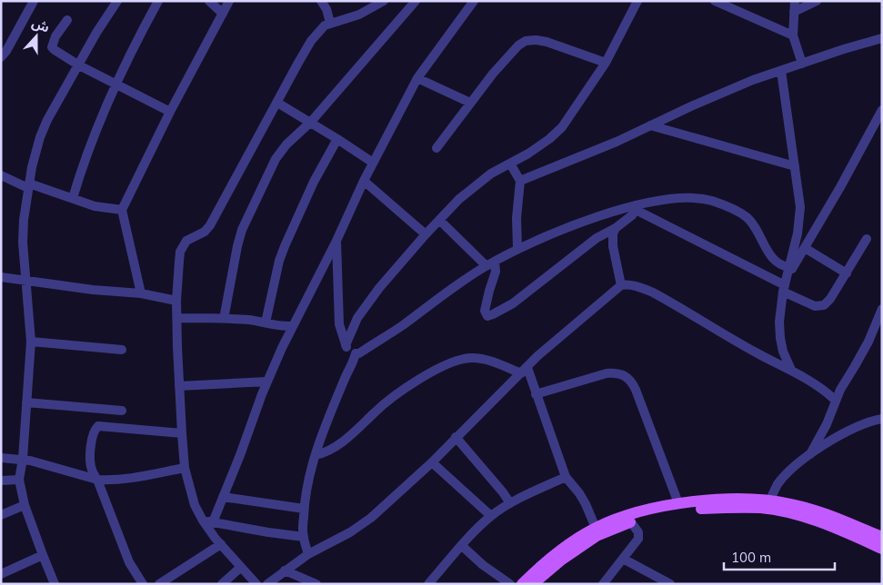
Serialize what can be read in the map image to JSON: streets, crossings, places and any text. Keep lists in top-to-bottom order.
{
  "scale_bar": "100 m",
  "north": "top"
}
